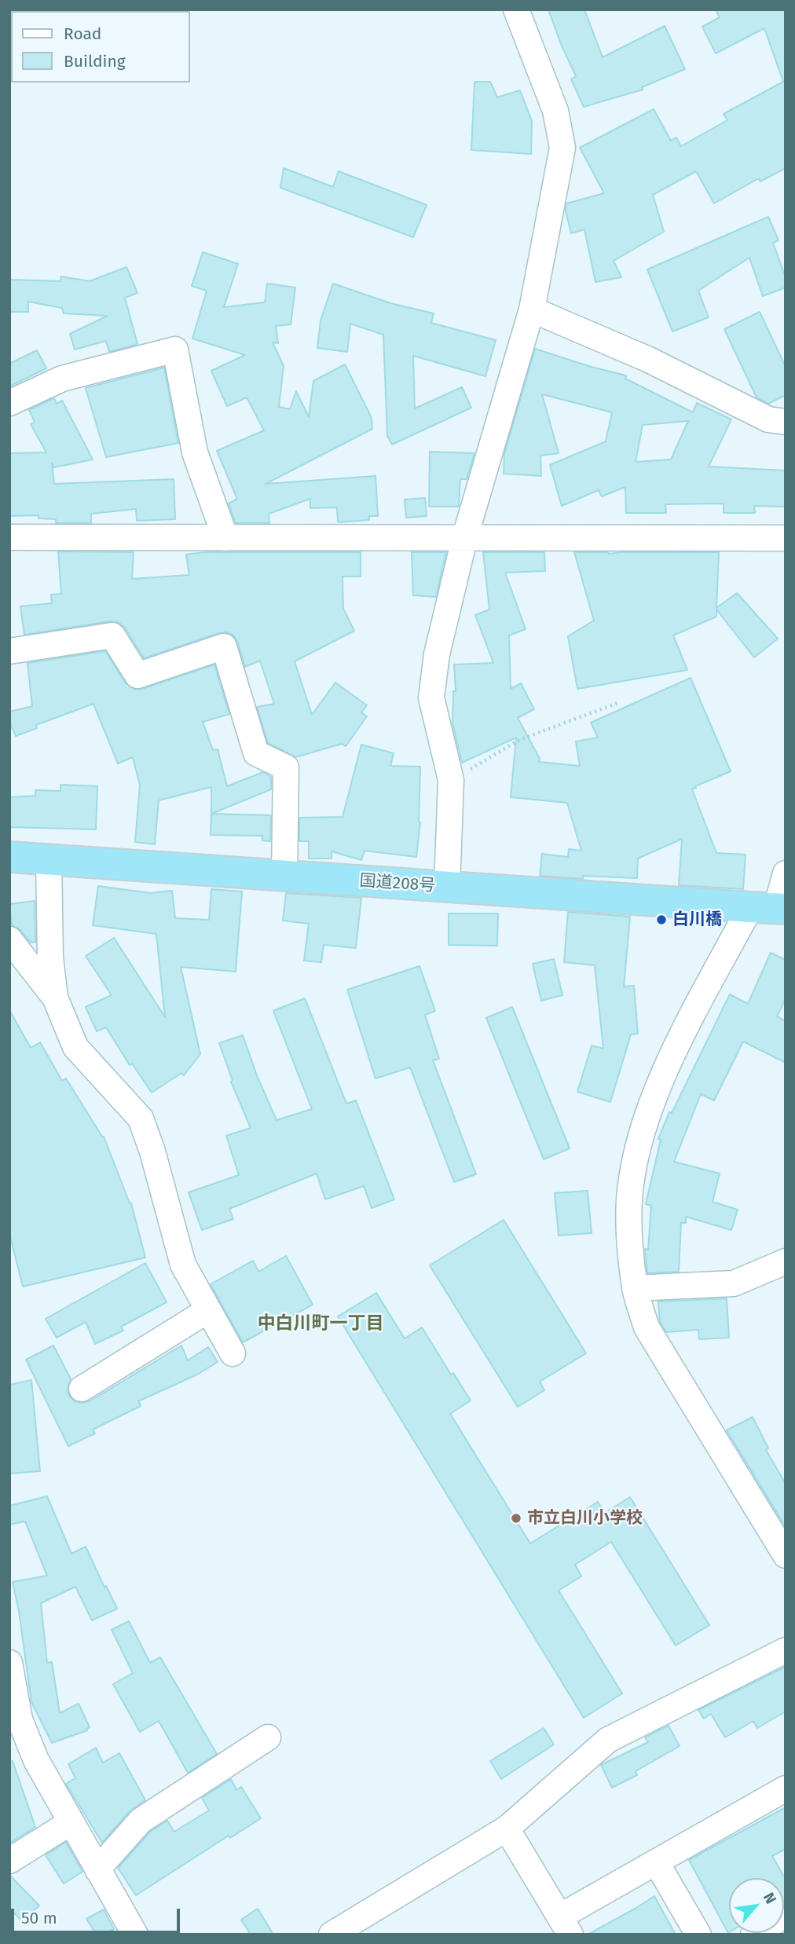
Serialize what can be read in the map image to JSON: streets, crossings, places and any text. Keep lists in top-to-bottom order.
{
  "streets": {
    "highway": ["国道208号"]
  },
  "districts": ["中白川町一丁目"],
  "places": ["白川橋", "市立白川小学校"],
  "legend": ["Road", "Building"],
  "scale_bar": "50 m",
  "north": "top right"
}
